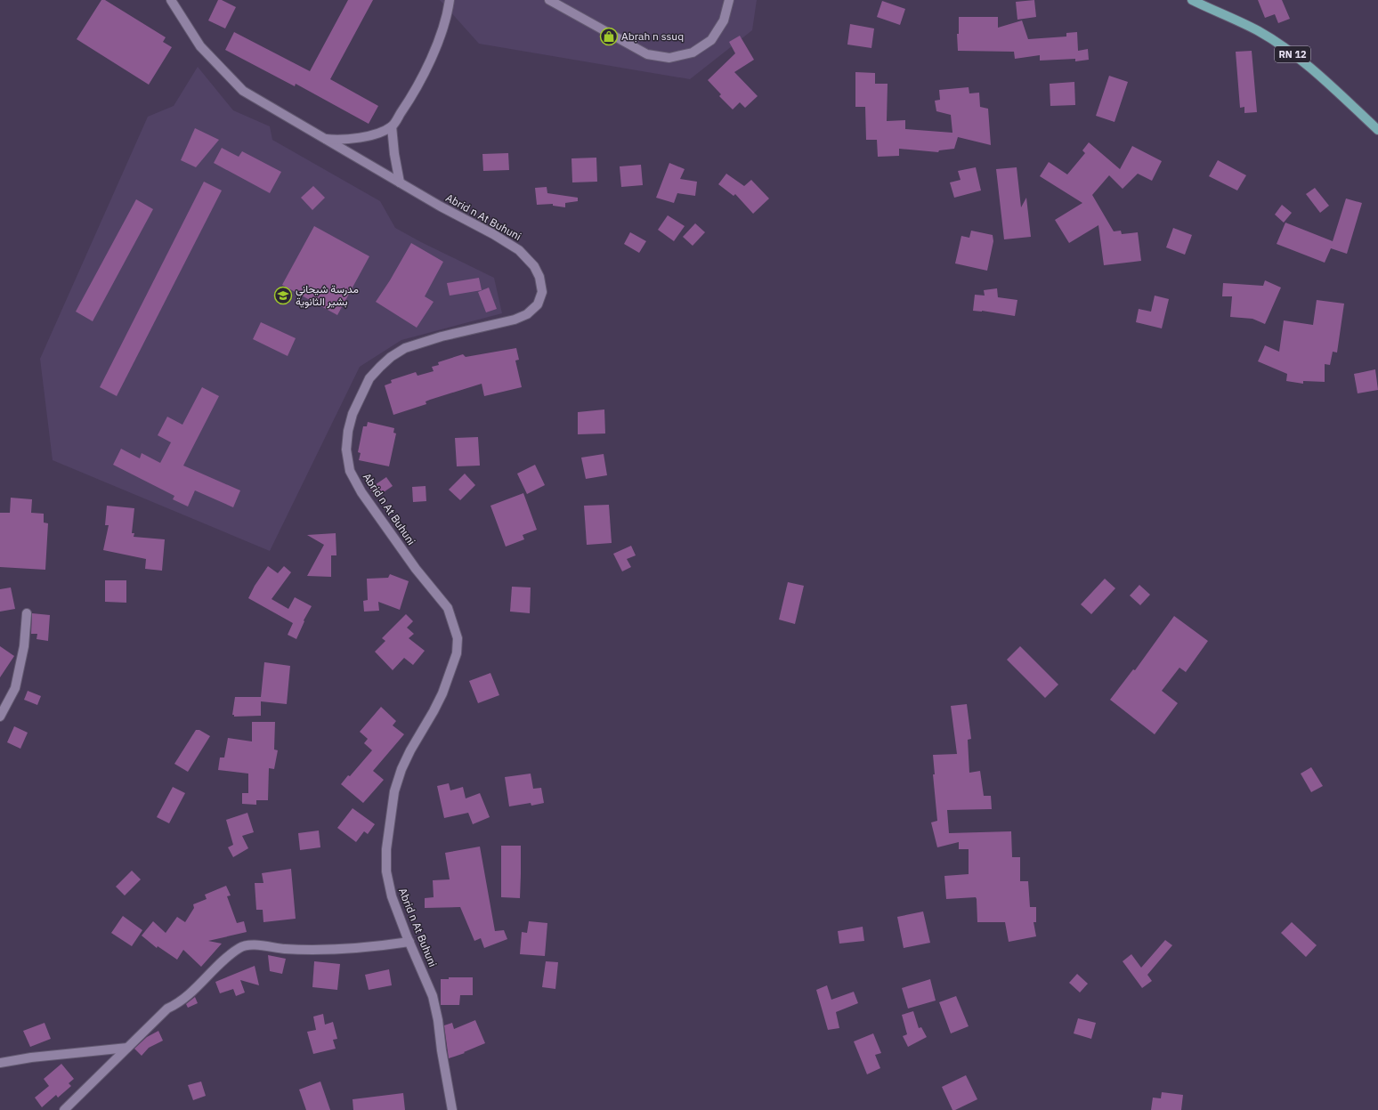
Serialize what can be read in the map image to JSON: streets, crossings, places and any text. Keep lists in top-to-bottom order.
{
  "streets": {
    "main road": ["RN 12"],
    "street": ["Abrid n At Buhuni"]
  },
  "places": {
    "shop": ["Abṛah n ssuq"],
    "school or university": ["مدرسة شيحاني بشير الثانوية"]
  }
}
